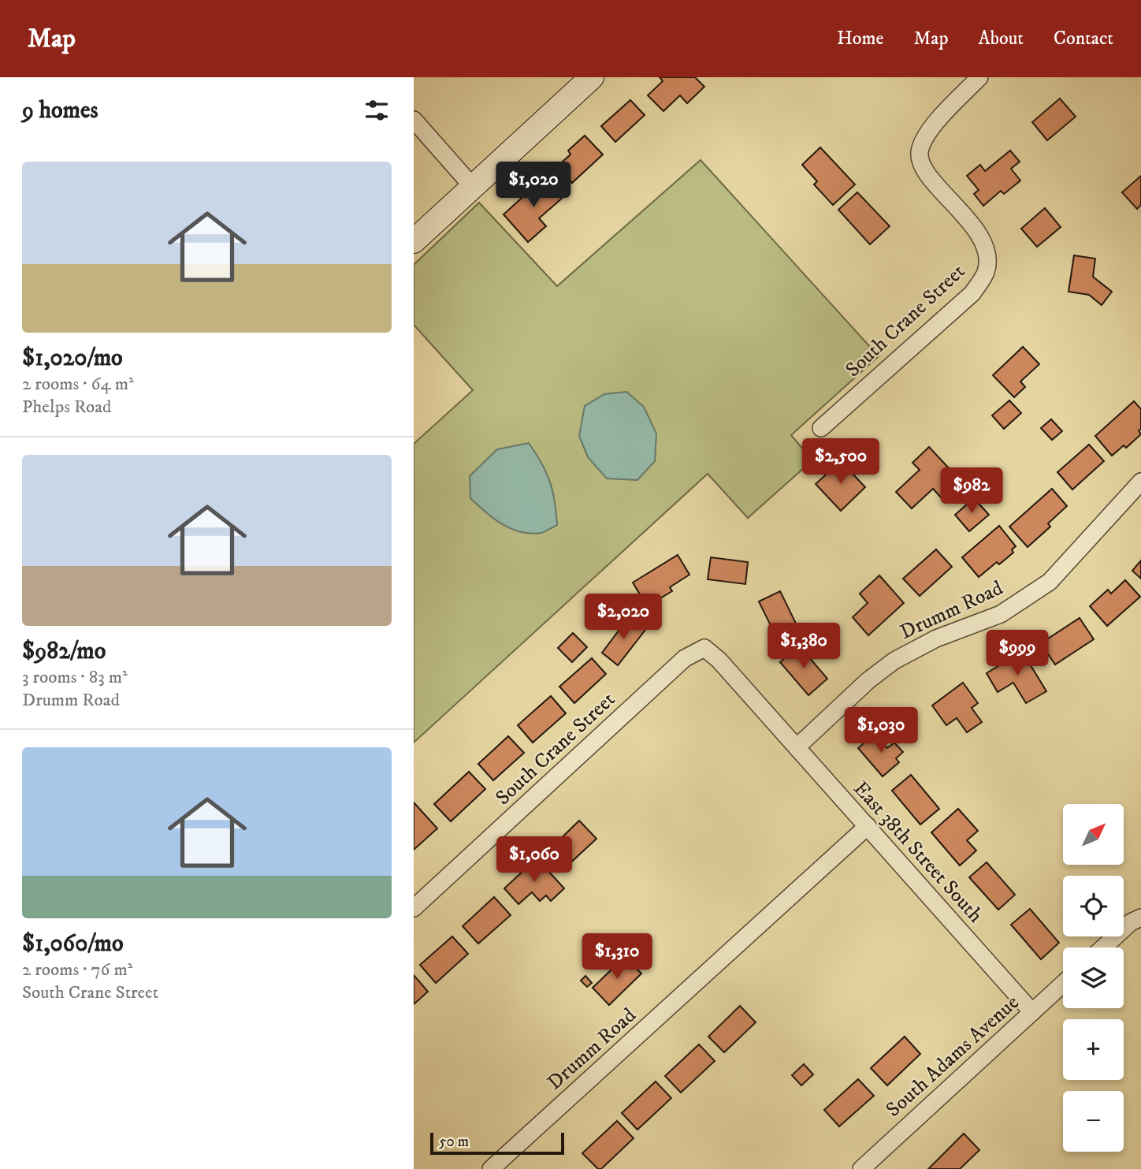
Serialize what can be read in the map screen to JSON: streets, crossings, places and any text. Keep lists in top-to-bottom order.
{
  "streets": {
    "street": [
      "South Crane Street",
      "Drumm Road",
      "East 38th Street South",
      "South Adams Avenue"
    ]
  },
  "crossings": [
    ["South Crane Street", "East 38th Street South"],
    ["Drumm Road", "East 38th Street South"],
    ["East 38th Street South", "South Adams Avenue"]
  ],
  "scale_bar": "50 m",
  "north": "top right",
  "page": {
    "header": "Map",
    "nav": [
      "Home",
      "Map",
      "About",
      "Contact"
    ],
    "heading": "9 homes",
    "list": [
      {
        "name": "$1,020/mo",
        "note": "2 rooms · 64 m² · Phelps Road"
      },
      {
        "name": "$982/mo",
        "note": "3 rooms · 83 m² · Drumm Road"
      },
      {
        "name": "$1,060/mo",
        "note": "2 rooms · 76 m² · South Crane Street"
      }
    ],
    "price": [
      "$1,020",
      "$2,500",
      "$982",
      "$2,020",
      "$1,380",
      "$999",
      "$1,030",
      "$1,060",
      "$1,310"
    ],
    "map_buttons": ["+", "−"],
    "scale": "50 m"
  }
}
